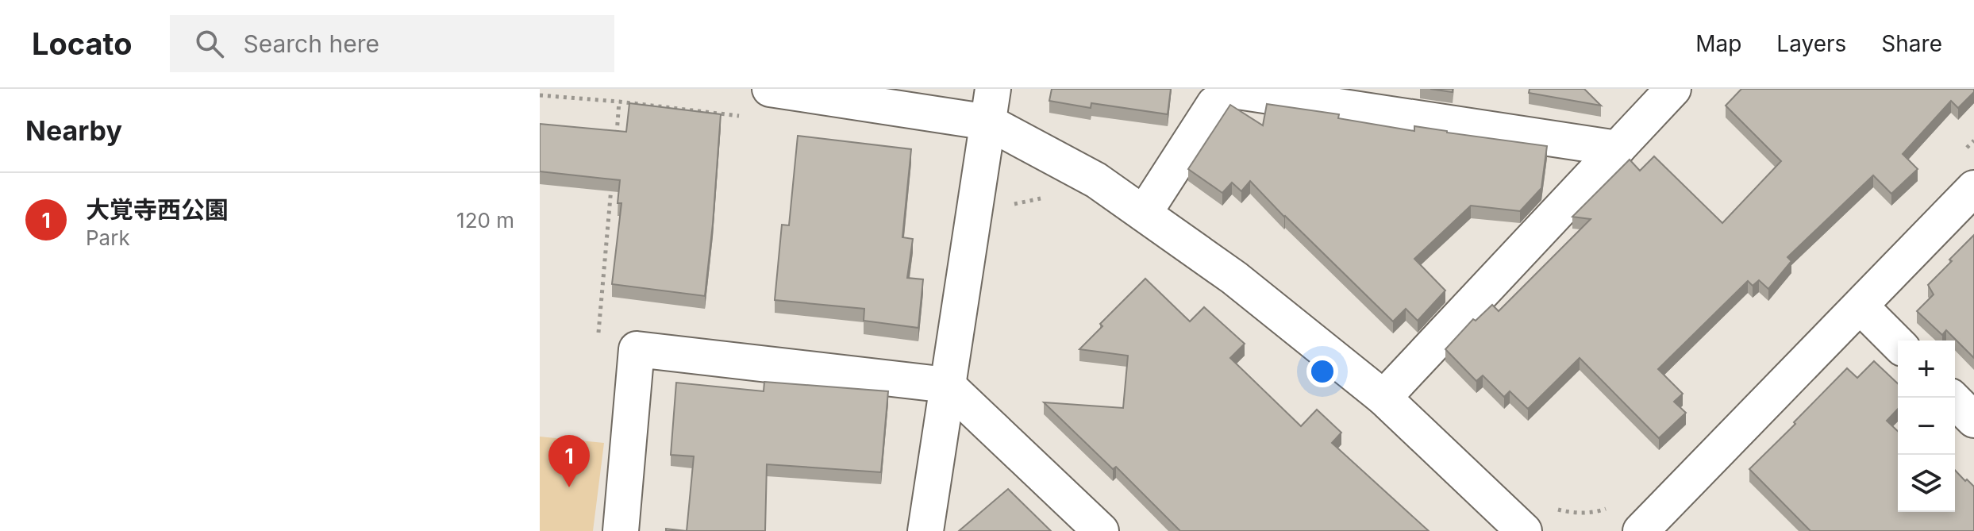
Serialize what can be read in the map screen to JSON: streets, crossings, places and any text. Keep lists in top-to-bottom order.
{
  "page": {
    "header": "Locato",
    "search": "Search here",
    "nav": ["Map", "Layers", "Share"],
    "heading": "Nearby",
    "list": [
      {
        "mark": "1",
        "name": "大覚寺西公園",
        "note": "Park",
        "value": "120 m"
      }
    ],
    "map_buttons": ["+", "−"],
    "pins": "1"
  }
}
